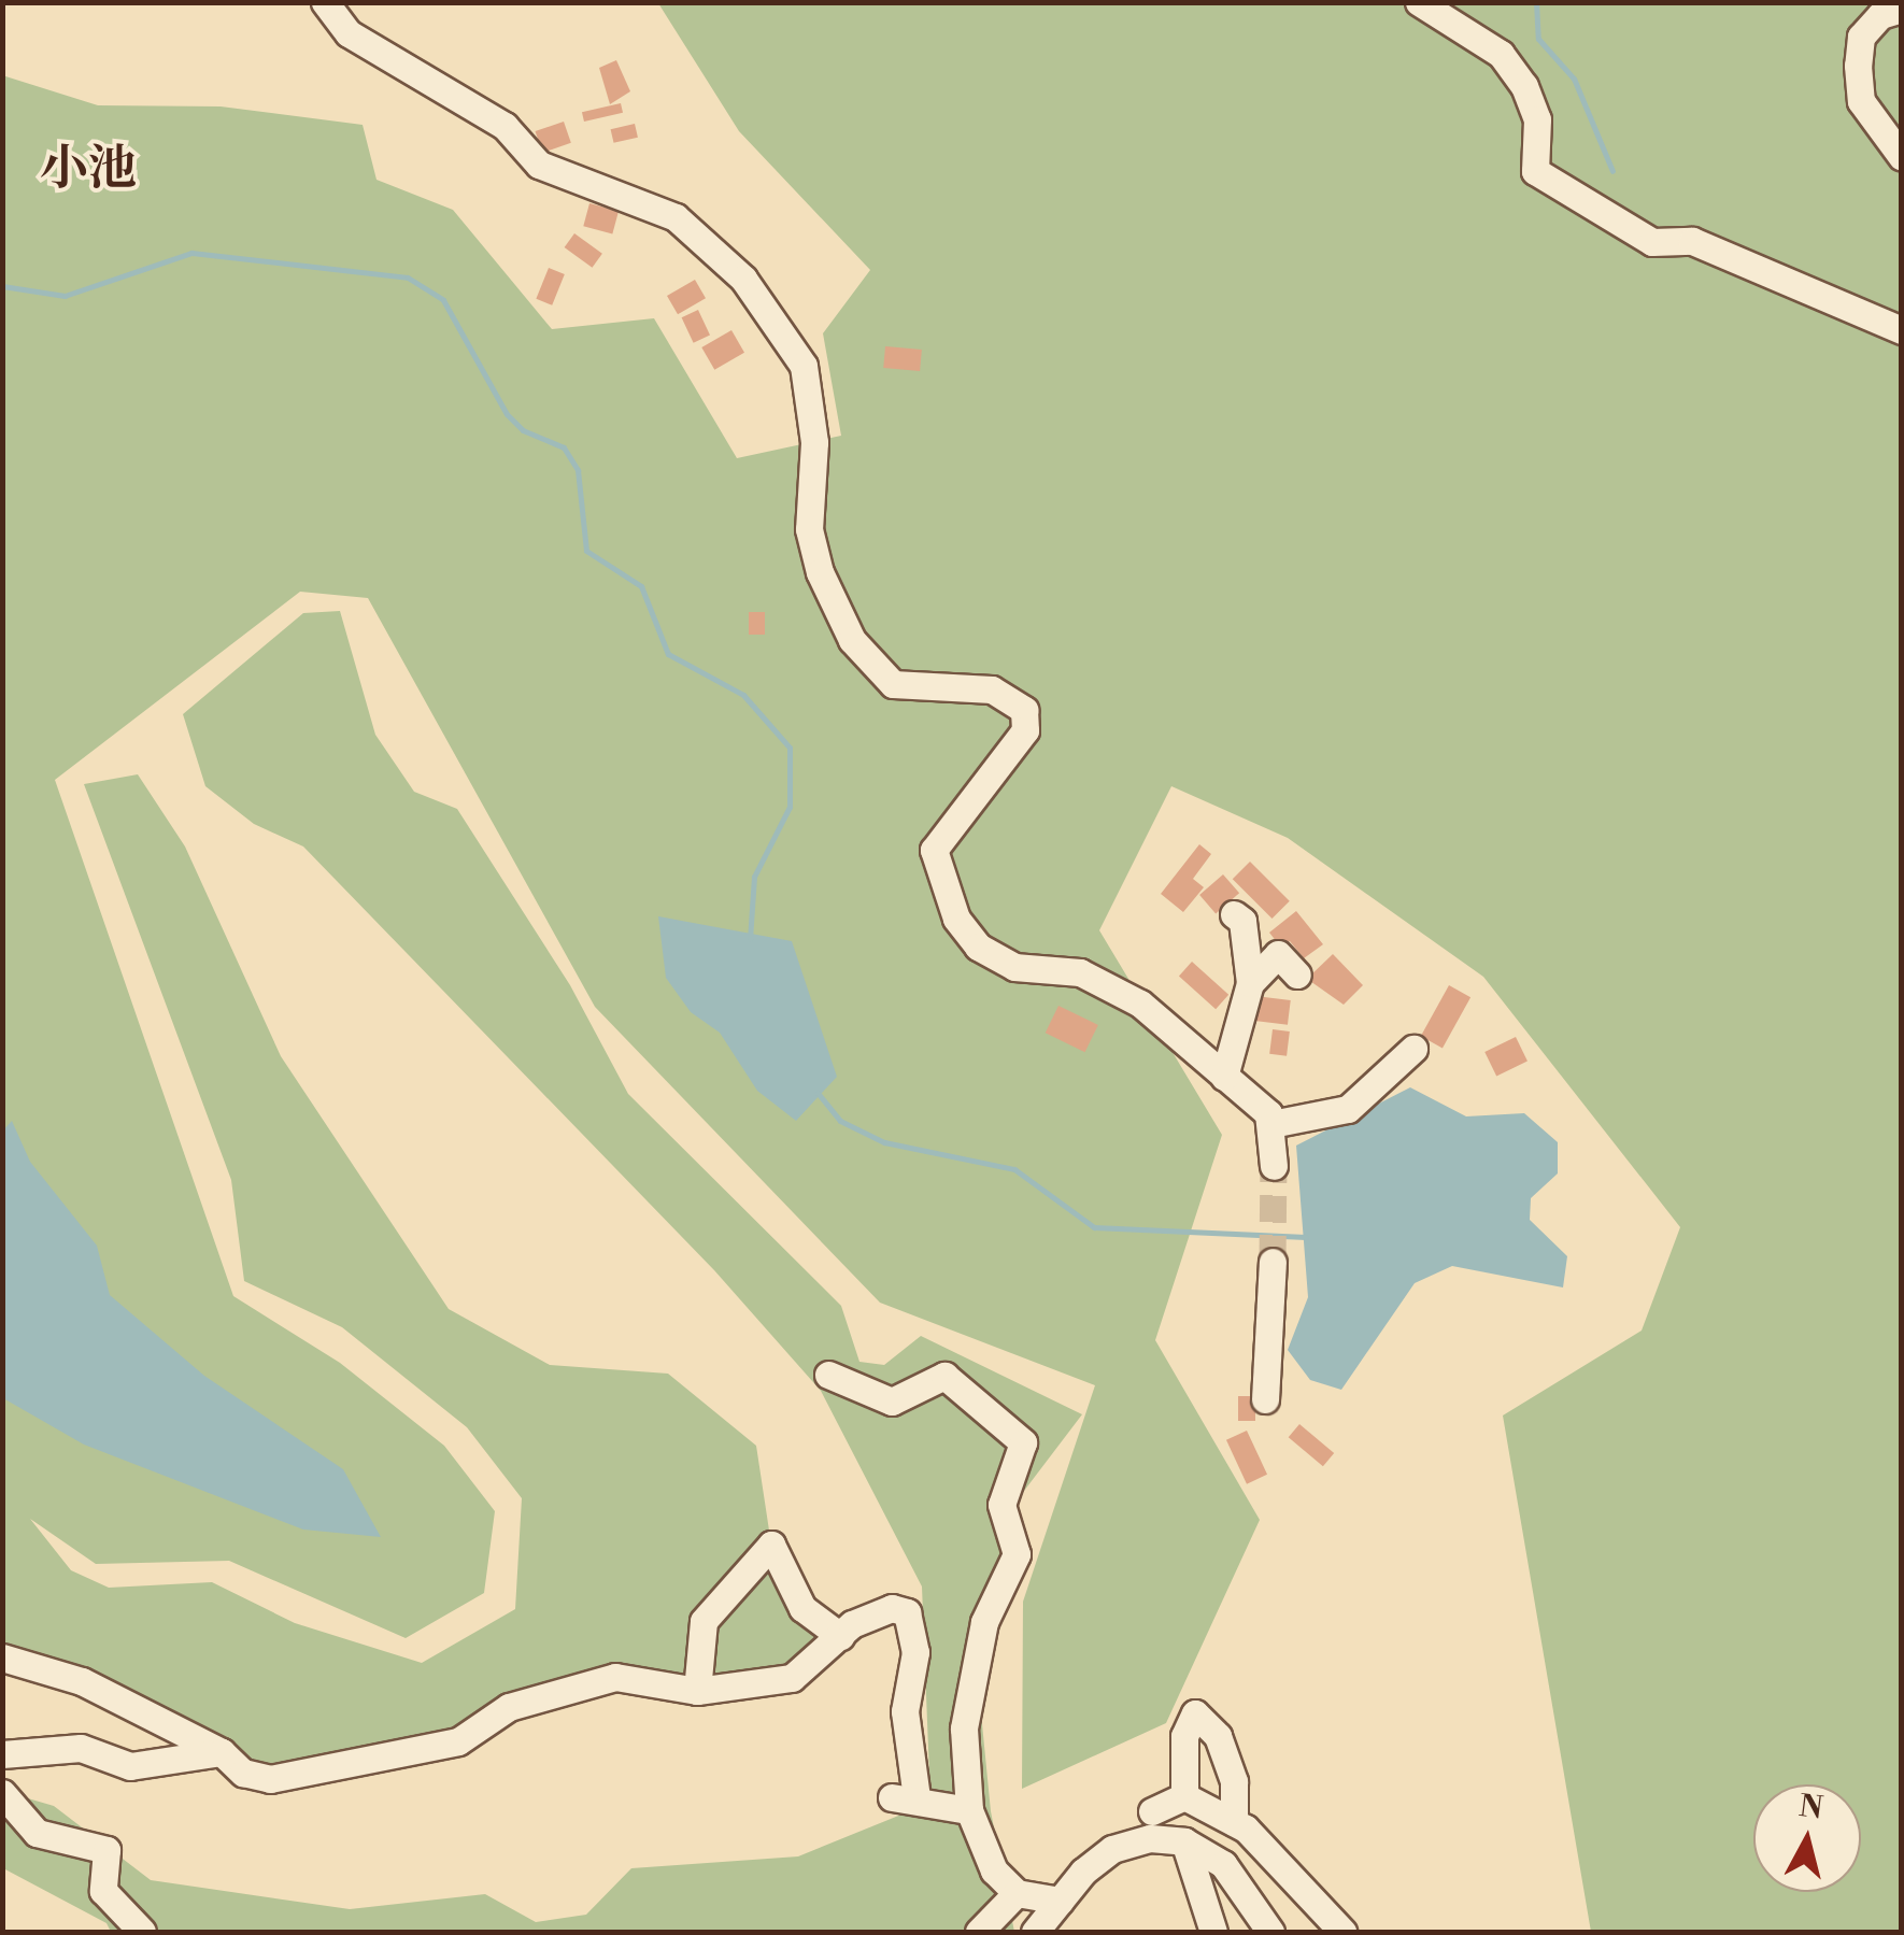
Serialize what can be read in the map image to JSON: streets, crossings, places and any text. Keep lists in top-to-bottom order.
{
  "districts": ["小池"],
  "north": "top"
}
